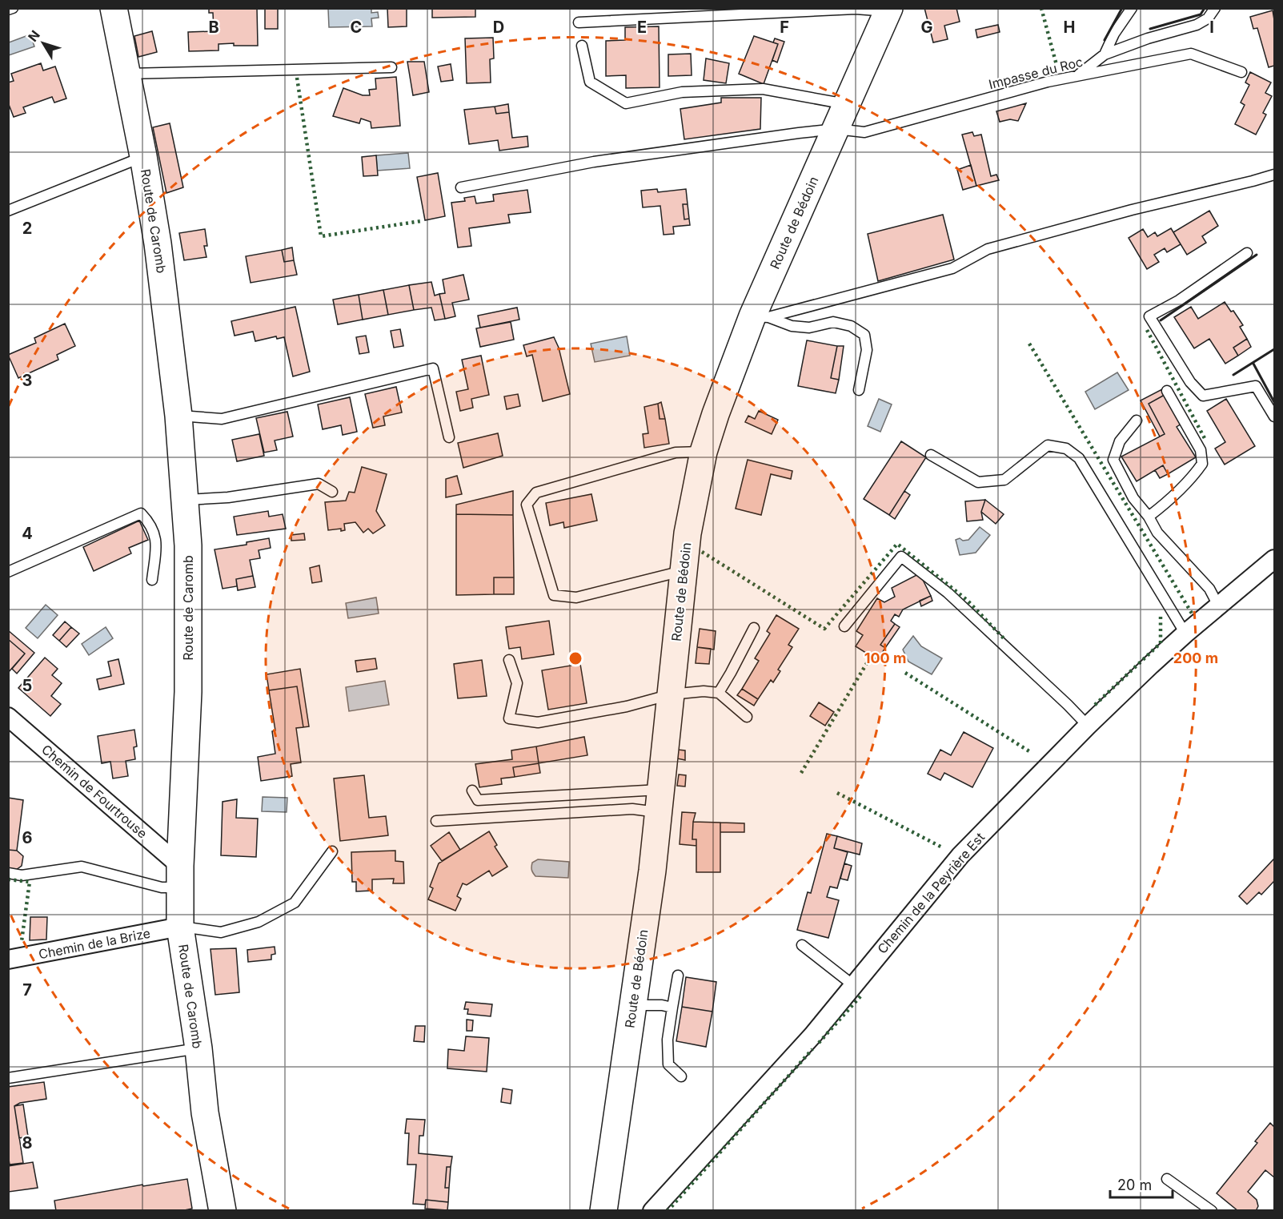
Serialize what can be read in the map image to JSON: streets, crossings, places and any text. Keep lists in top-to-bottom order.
{
  "streets": {
    "main road": ["Route de Caromb", "Route de Bédoin"],
    "street": ["Chemin de Fourtrouse", "Chemin de la Peyrière Est", "Chemin de la Brize"],
    "lane": ["Impasse du Roc"]
  },
  "crossings": [
    ["Impasse du Roc", "Route de Bédoin"],
    ["Route de Caromb", "Chemin de Fourtrouse"],
    ["Route de Caromb", "Chemin de la Brize"]
  ],
  "scale_bar": "20 m",
  "north": "top left",
  "grid": {
    "columns": [
      "B",
      "C",
      "D",
      "E",
      "F",
      "G",
      "H",
      "I"
    ],
    "rows": [
      "2",
      "3",
      "4",
      "5",
      "6",
      "7",
      "8"
    ]
  },
  "rings": ["100 m", "200 m"]
}
